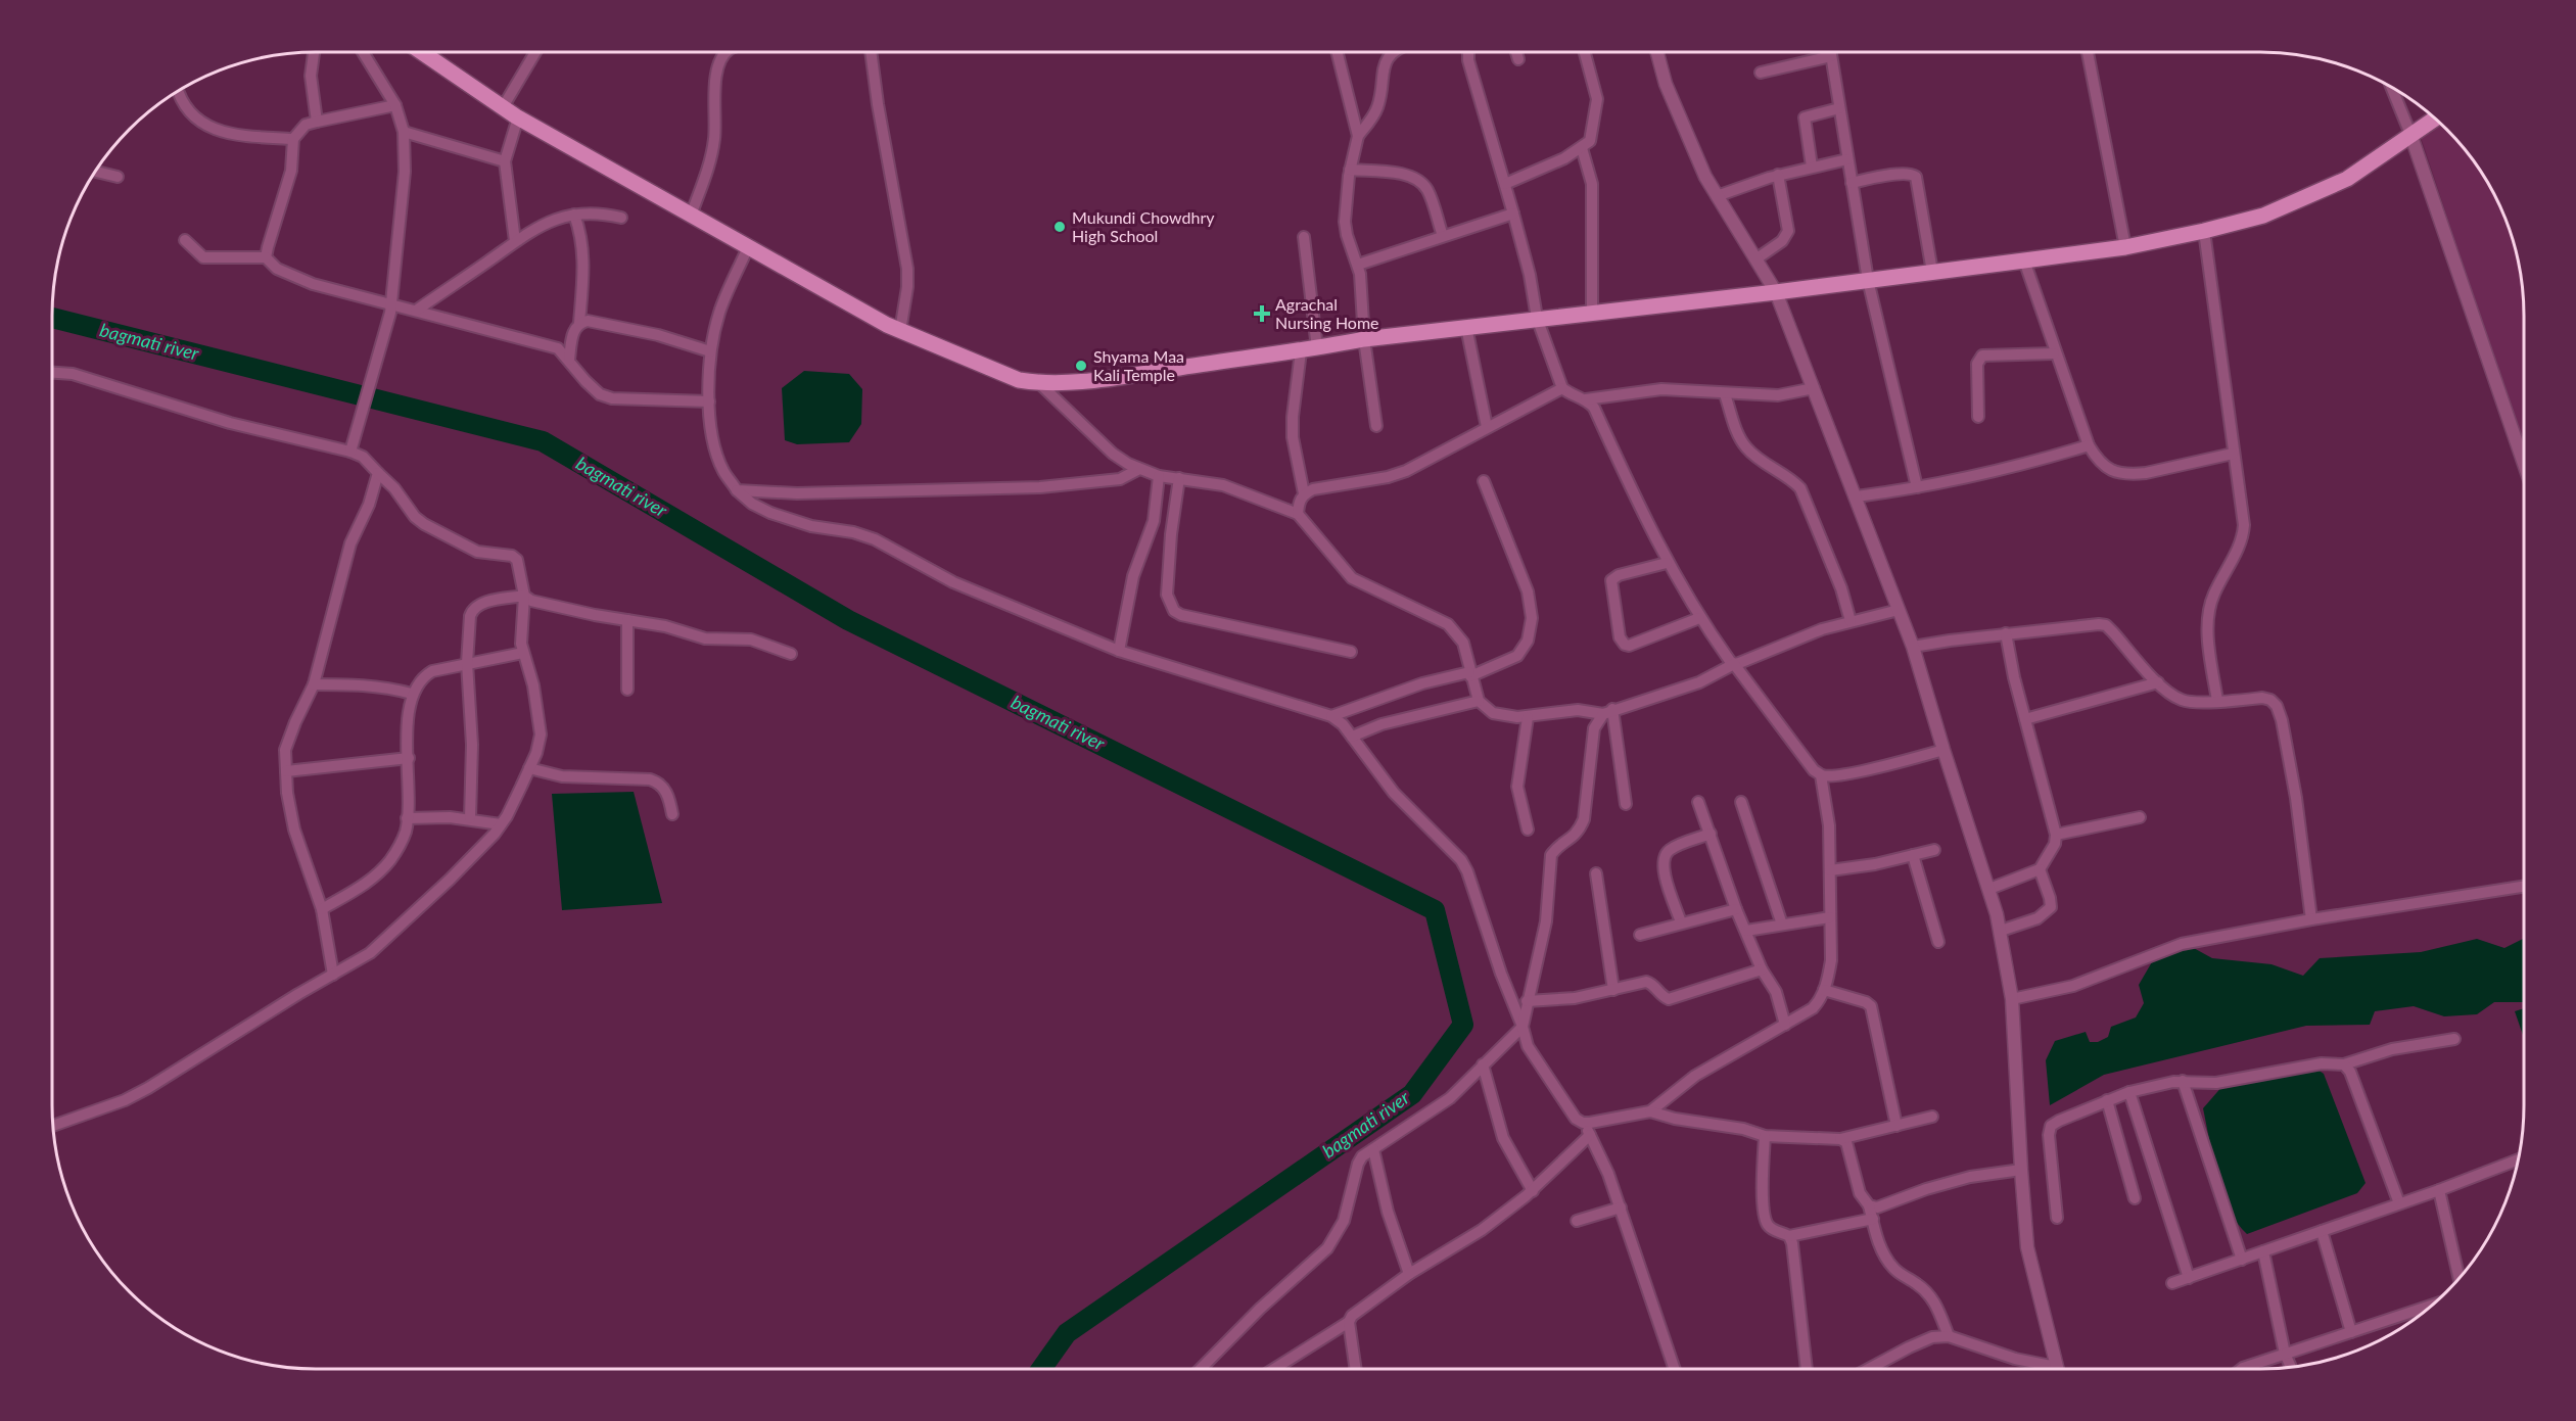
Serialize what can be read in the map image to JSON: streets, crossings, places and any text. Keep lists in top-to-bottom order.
{
  "water": ["bagmati river"],
  "places": {
    "other": ["Mukundi Chowdhry High School", "Shyama Maa Kali Temple"],
    "health": ["Agrachal Nursing Home"]
  }
}
